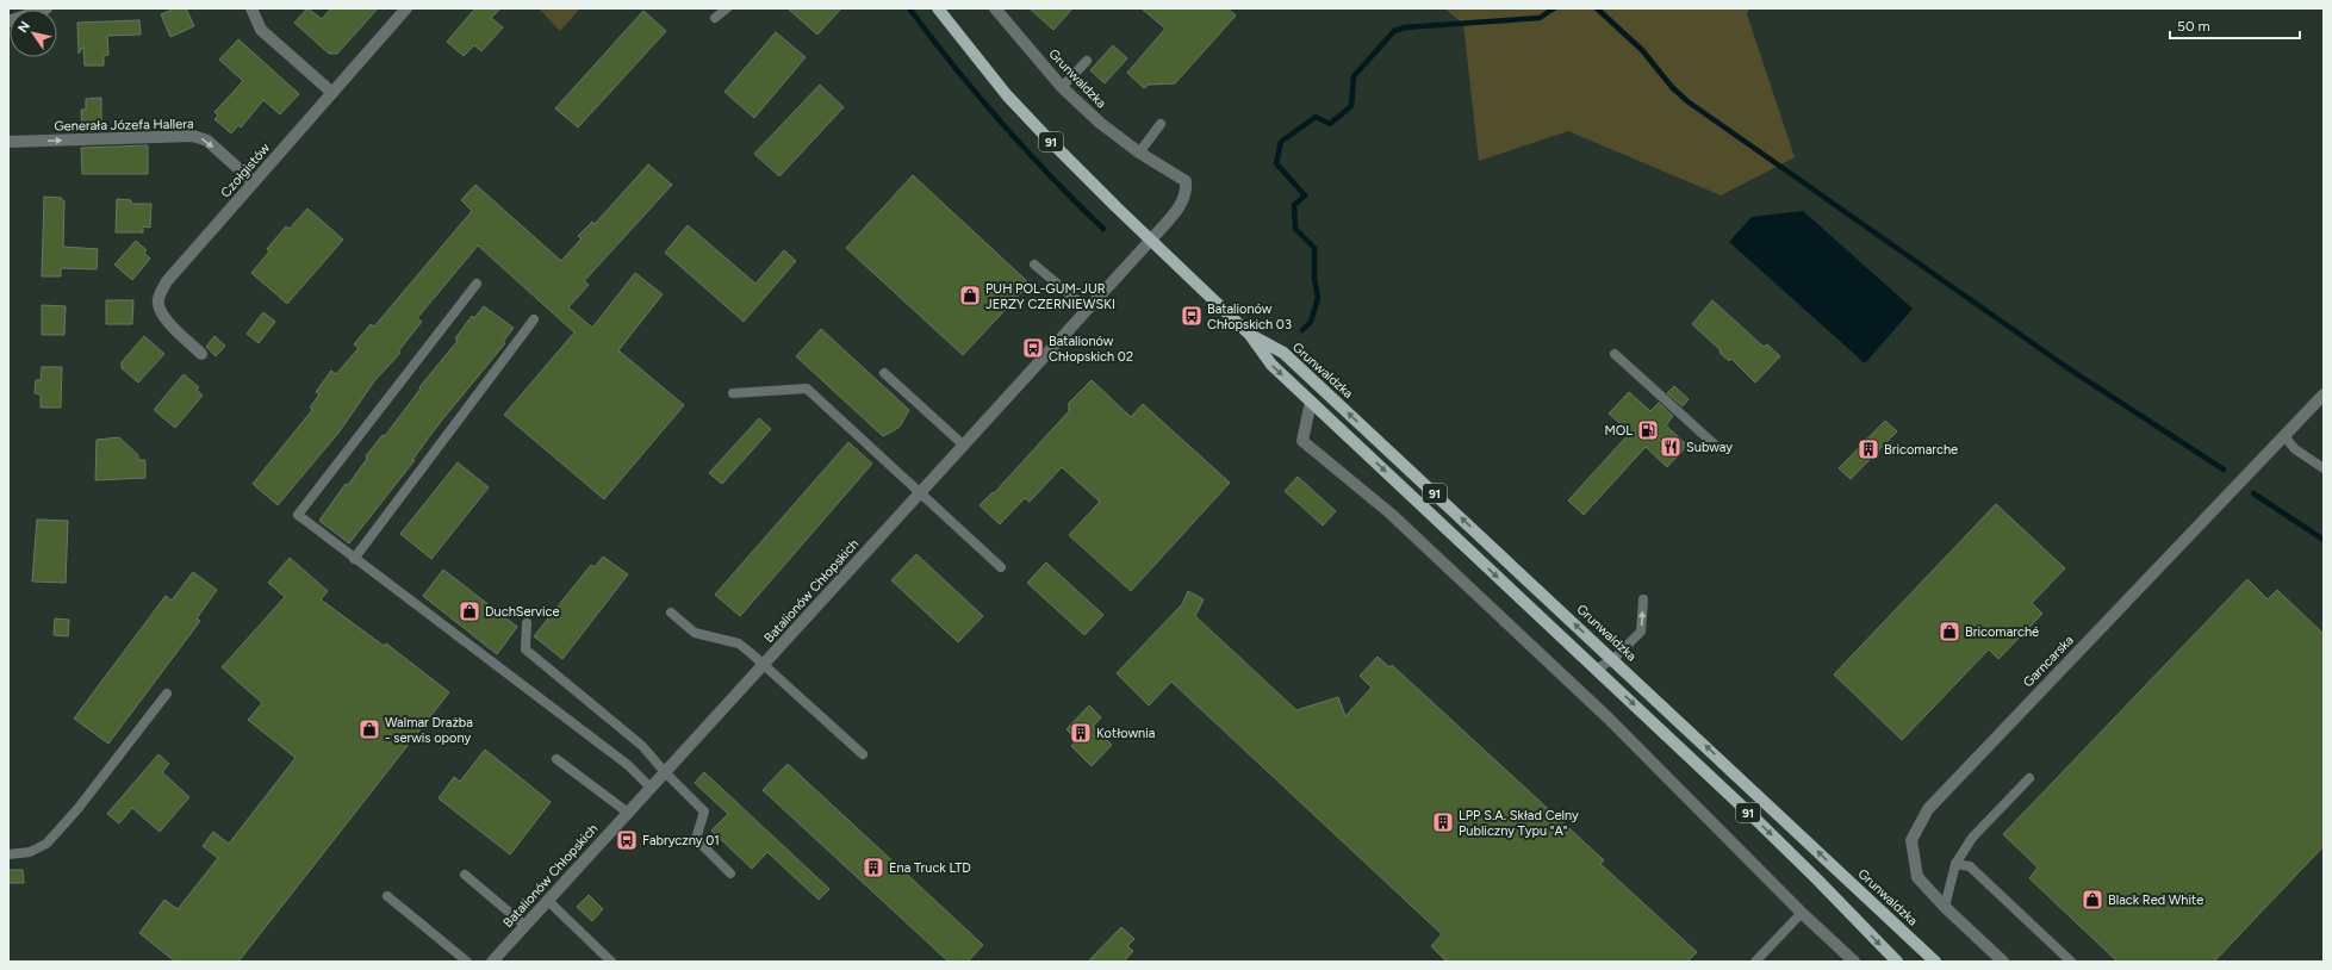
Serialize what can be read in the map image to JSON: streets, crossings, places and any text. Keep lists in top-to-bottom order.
{
  "streets": {
    "main road": ["Grunwaldzka", "91"],
    "street": [
      "Generała Józefa Hallera",
      "Czołgistów",
      "Batalionów Chłopskich",
      "Garncarska"
    ]
  },
  "crossings": [
    ["Grunwaldzka", "Batalionów Chłopskich"],
    ["Generała Józefa Hallera", "Czołgistów"]
  ],
  "one_way": ["Generała Józefa Hallera"],
  "places": {
    "shop": [
      "PUH POL-GUM-JUR JERZY CZERNIEWSKI",
      "DuchService",
      "Bricomarché",
      "Walmar Drażba - serwis opony",
      "Black Red White"
    ],
    "bus stop": ["Batalionów Chłopskich 03", "Batalionów Chłopskich 02", "Fabryczny 01"],
    "fuel station": ["MOL"],
    "restaurant": ["Subway"],
    "building": [
      "Bricomarche",
      "Kotłownia",
      "LPP S.A. Skład Celny Publiczny Typu \"A\"",
      "Ena Truck LTD"
    ]
  },
  "scale_bar": "50 m",
  "north": "top left"
}
